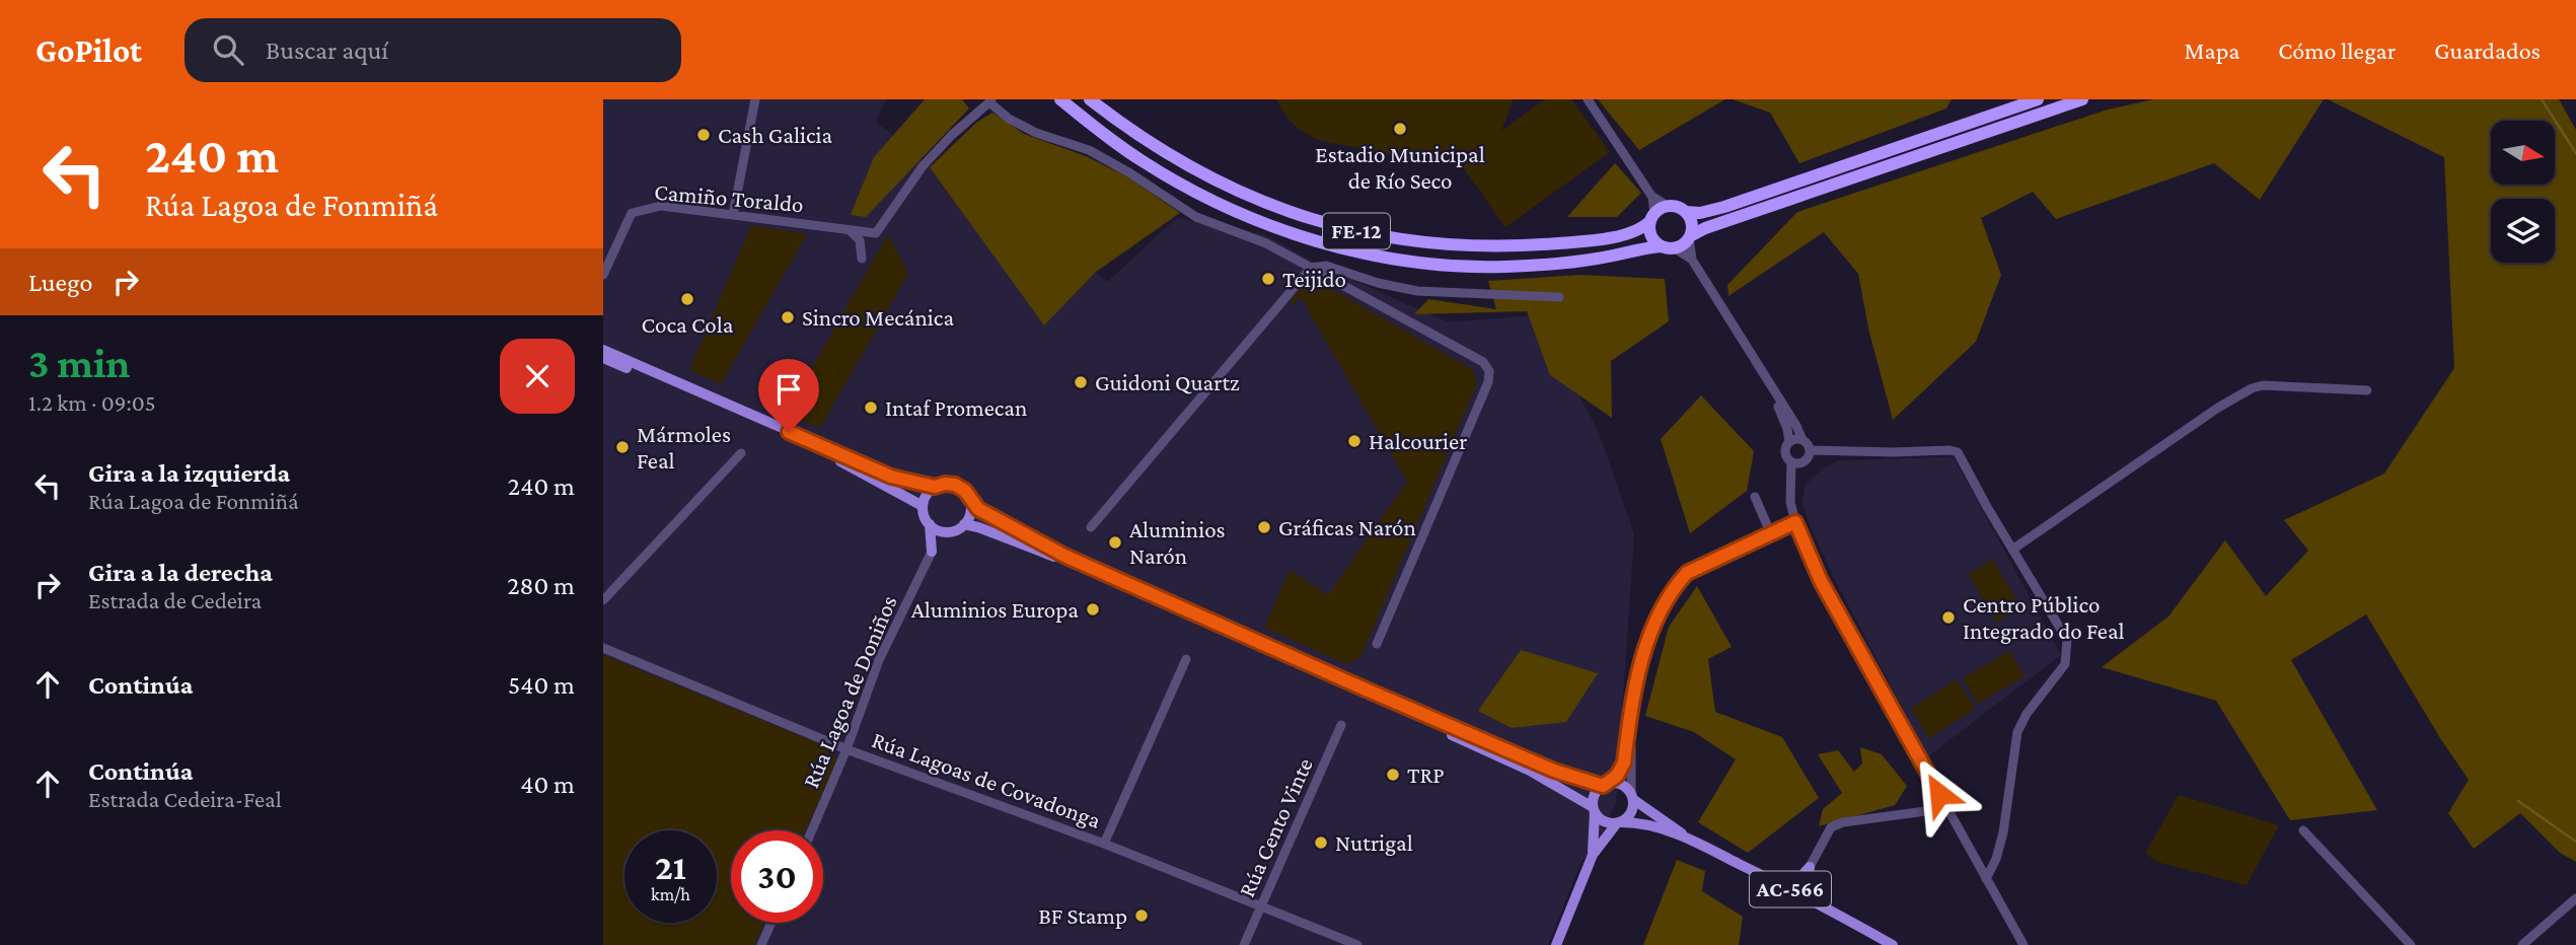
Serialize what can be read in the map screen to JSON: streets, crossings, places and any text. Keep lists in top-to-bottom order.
{
  "streets": {
    "highway": ["FE-12"],
    "main road": ["AC-566"],
    "street": [
      "Camiño Toraldo",
      "Rúa Lagoa de Doniños",
      "Rúa Lagoas de Covadonga",
      "Rúa Cento Vinte"
    ]
  },
  "crossings": [
    ["Rúa Lagoa de Doniños", "Rúa Lagoas de Covadonga"],
    ["Rúa Lagoas de Covadonga", "Rúa Cento Vinte"]
  ],
  "places": [
    "Estadio Municipal de Río Seco",
    "Cash Galicia",
    "Teijido",
    "Coca Cola",
    "Sincro Mecánica",
    "Guidoni Quartz",
    "Intaf Promecan",
    "Halcourier",
    "Mármoles Feal",
    "Gráficas Narón",
    "Aluminios Narón",
    "Aluminios Europa",
    "Centro Público Integrado do Feal",
    "TRP",
    "Nutrigal",
    "BF Stamp"
  ],
  "north": "right",
  "page": {
    "header": "GoPilot",
    "search": "Buscar aquí",
    "nav": ["Mapa", "Cómo llegar", "Guardados"],
    "turn": ["240 m", "Rúa Lagoa de Fonmiñá"],
    "then": "Luego",
    "heading": ["3 min", "1.2 km · 09:05"],
    "list": [
      {
        "name": "Gira a la izquierda",
        "note": "Rúa Lagoa de Fonmiñá",
        "value": "240 m"
      },
      {
        "name": "Gira a la derecha",
        "note": "Estrada de Cedeira",
        "value": "280 m"
      },
      {
        "name": "Continúa",
        "value": "540 m"
      },
      {
        "name": "Continúa",
        "note": "Estrada Cedeira-Feal",
        "value": "40 m"
      }
    ],
    "speed": "21 km/h",
    "limit": "30"
  }
}
